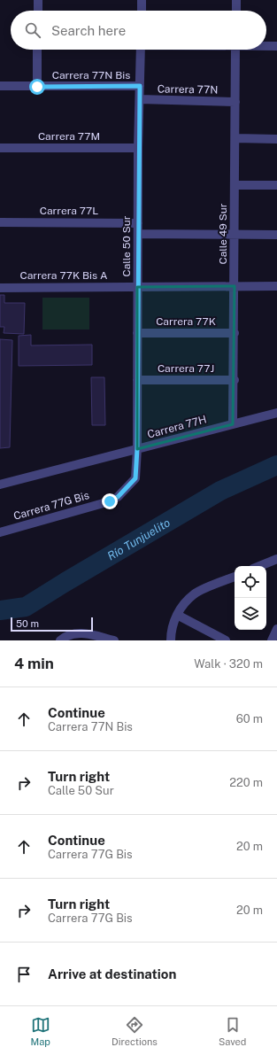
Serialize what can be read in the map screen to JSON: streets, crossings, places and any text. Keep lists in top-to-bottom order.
{
  "streets": {
    "street": [
      "Carrera 77N Bis",
      "Carrera 77N",
      "Carrera 77M",
      "Carrera 77L",
      "Calle 49 Sur",
      "Calle 50 Sur",
      "Carrera 77K Bis A",
      "Carrera 77K",
      "Carrera 77J",
      "Carrera 77H",
      "Carrera 77G Bis"
    ]
  },
  "crossings": [
    ["Carrera 77N Bis", "Calle 50 Sur"],
    ["Carrera 77N", "Calle 49 Sur"],
    ["Carrera 77N", "Calle 50 Sur"],
    ["Carrera 77M", "Calle 50 Sur"],
    ["Carrera 77L", "Calle 50 Sur"],
    ["Calle 49 Sur", "Carrera 77K Bis A"],
    ["Calle 49 Sur", "Carrera 77K"],
    ["Calle 49 Sur", "Carrera 77J"],
    ["Calle 49 Sur", "Carrera 77H"],
    ["Calle 50 Sur", "Carrera 77K Bis A"],
    ["Calle 50 Sur", "Carrera 77K"],
    ["Calle 50 Sur", "Carrera 77J"],
    ["Calle 50 Sur", "Carrera 77H"],
    ["Calle 50 Sur", "Carrera 77G Bis"],
    ["Carrera 77H", "Carrera 77G Bis"]
  ],
  "water": ["Río Tunjuelito"],
  "scale_bar": "50 m",
  "page": {
    "search": "Search here",
    "scale": "50 m",
    "heading": ["4 min", "Walk · 320 m"],
    "list": [
      ["Continue", "Carrera 77N Bis", "60 m"],
      ["Turn right", "Calle 50 Sur", "220 m"],
      ["Continue", "Carrera 77G Bis", "20 m"],
      ["Turn right", "Carrera 77G Bis", "20 m"],
      "Arrive at destination"
    ],
    "nav": ["Map", "Directions", "Saved"]
  }
}
